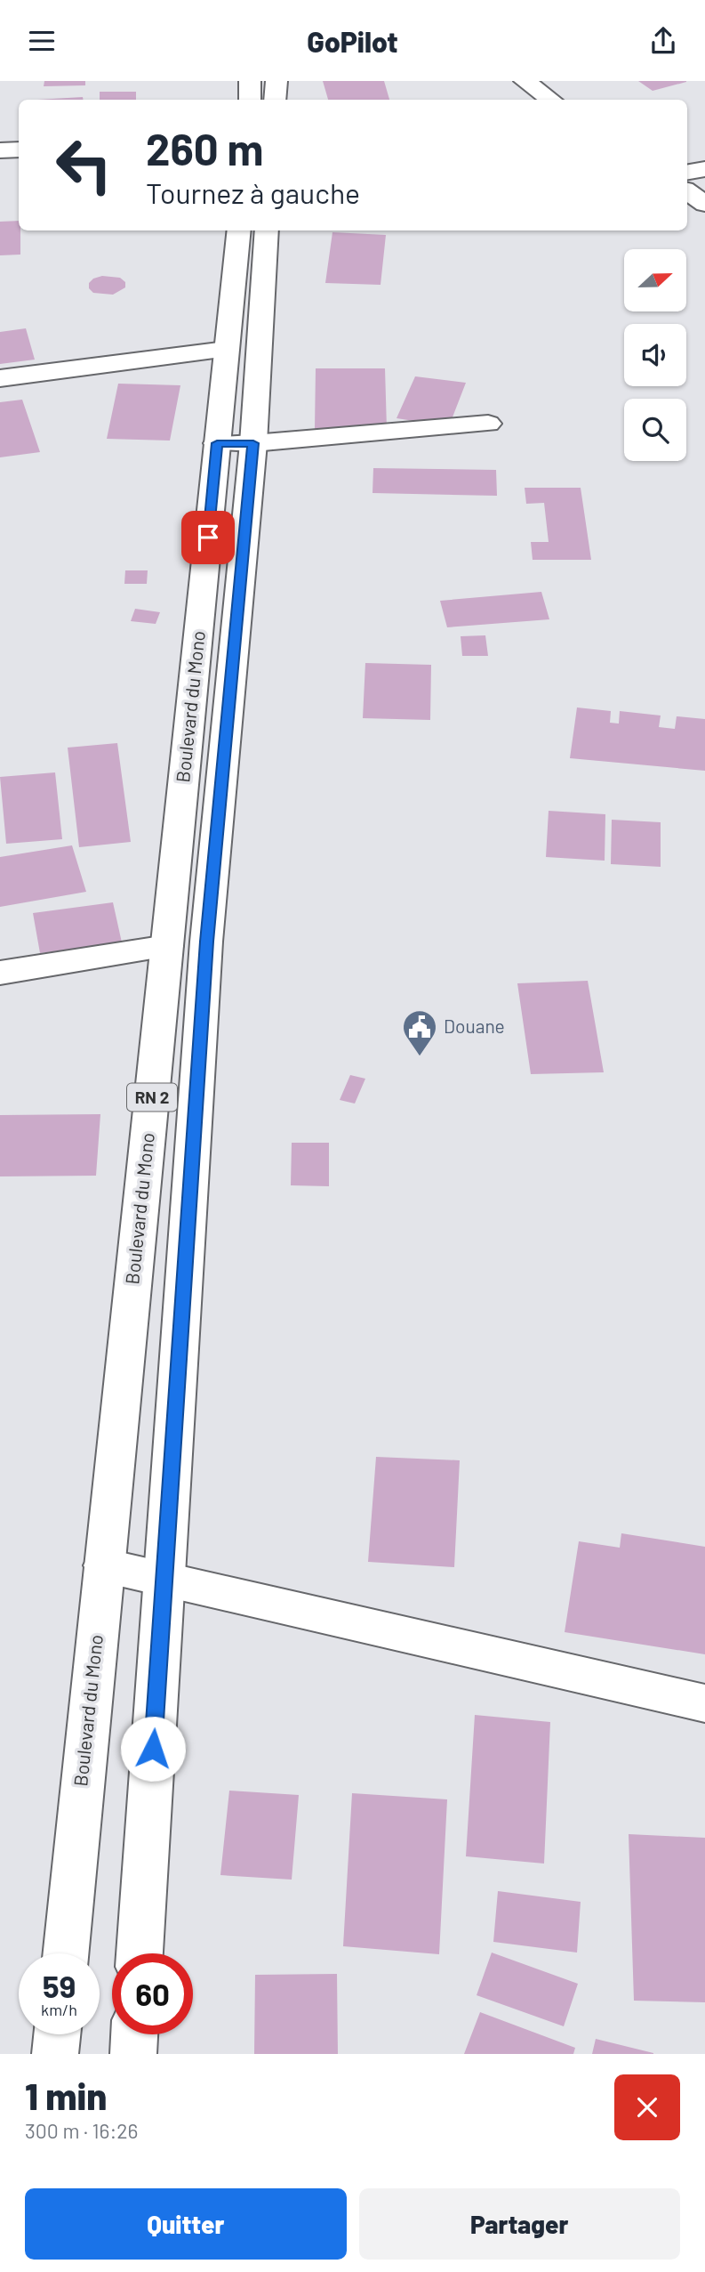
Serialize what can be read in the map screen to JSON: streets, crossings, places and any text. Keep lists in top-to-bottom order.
{
  "streets": {
    "main road": ["Boulevard du Mono", "RN 2"]
  },
  "places": {
    "public building": ["Douane"]
  },
  "north": "right",
  "page": {
    "header": "GoPilot",
    "turn": ["260 m", "Tournez à gauche"],
    "speed": "59 km/h",
    "limit": "60",
    "heading": ["1 min", "300 m · 16:26"],
    "buttons": ["Quitter", "Partager"]
  }
}
